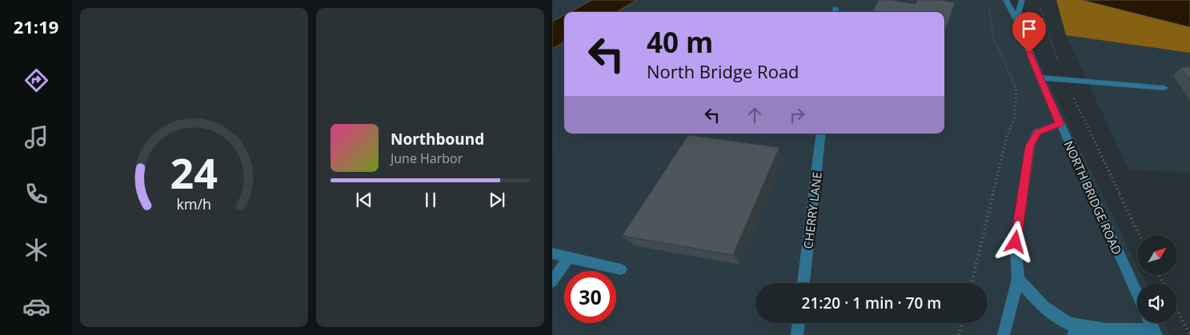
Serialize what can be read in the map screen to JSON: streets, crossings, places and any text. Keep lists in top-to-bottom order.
{
  "streets": {
    "street": ["NORTH BRIDGE ROAD", "CHERRY LANE"]
  },
  "north": "top right",
  "page": {
    "tabs": "21:19",
    "turn": ["40 m", "North Bridge Road"],
    "song": ["Northbound", "June Harbor"],
    "limit": "30",
    "trip": "21:20 · 1 min · 70 m",
    "gauge": ["24", "km/h"]
  }
}
